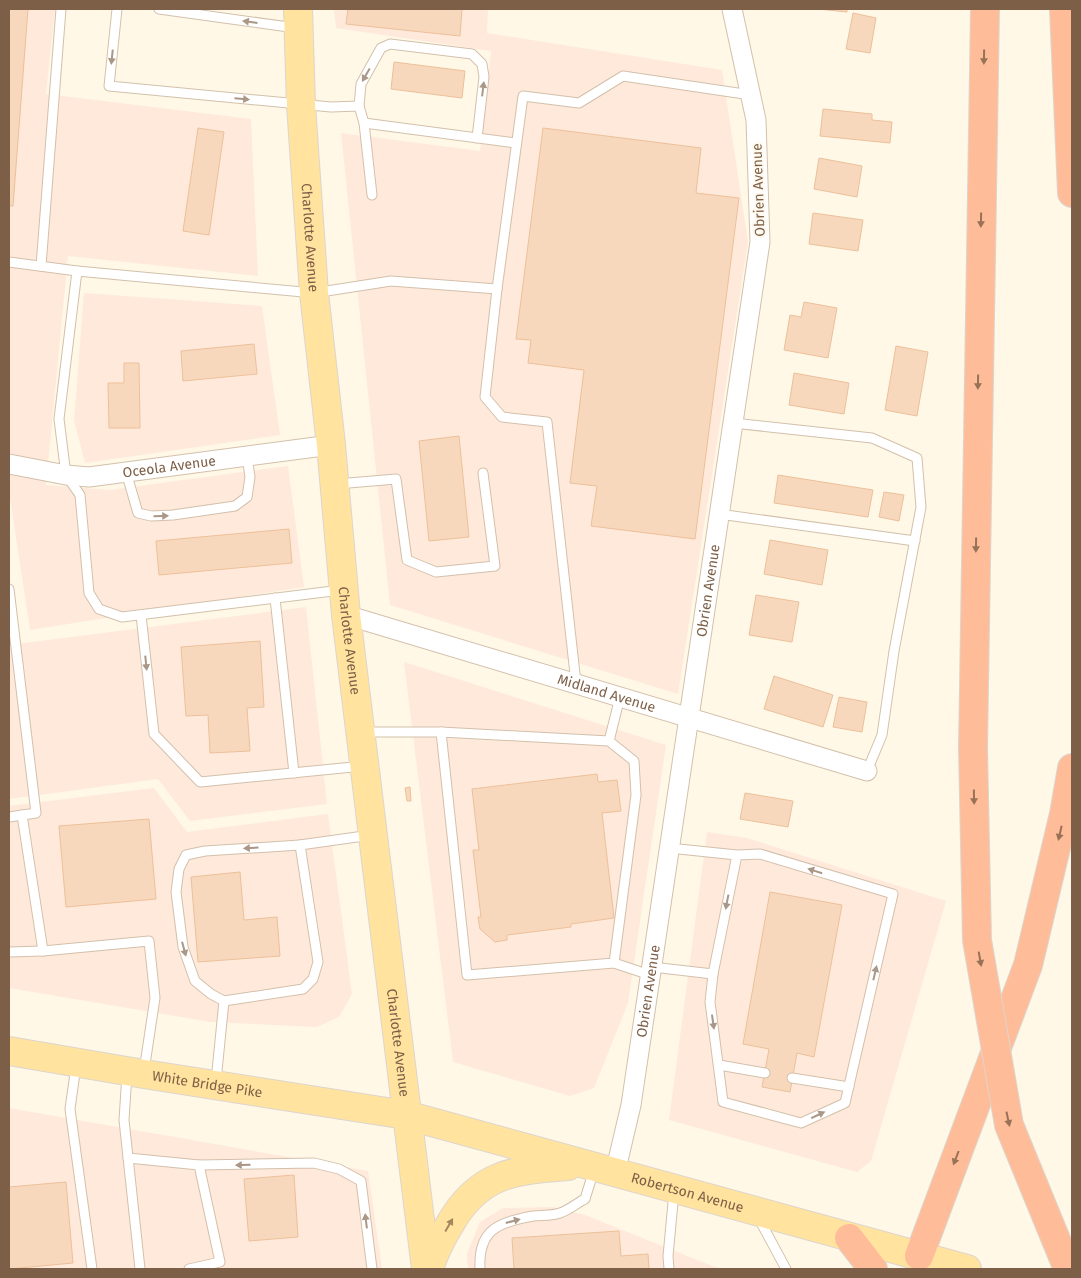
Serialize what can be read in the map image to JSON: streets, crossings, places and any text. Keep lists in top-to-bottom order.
{
  "streets": {
    "main road": ["Charlotte Avenue", "White Bridge Pike", "Robertson Avenue"],
    "street": ["Obrien Avenue", "Oceola Avenue", "Midland Avenue"]
  },
  "crossings": [
    ["Obrien Avenue", "Midland Avenue"],
    ["Obrien Avenue", "Robertson Avenue"],
    ["Charlotte Avenue", "Oceola Avenue"],
    ["Charlotte Avenue", "Midland Avenue"],
    ["Charlotte Avenue", "White Bridge Pike"],
    ["Charlotte Avenue", "Robertson Avenue"],
    ["White Bridge Pike", "Robertson Avenue"]
  ]
}
